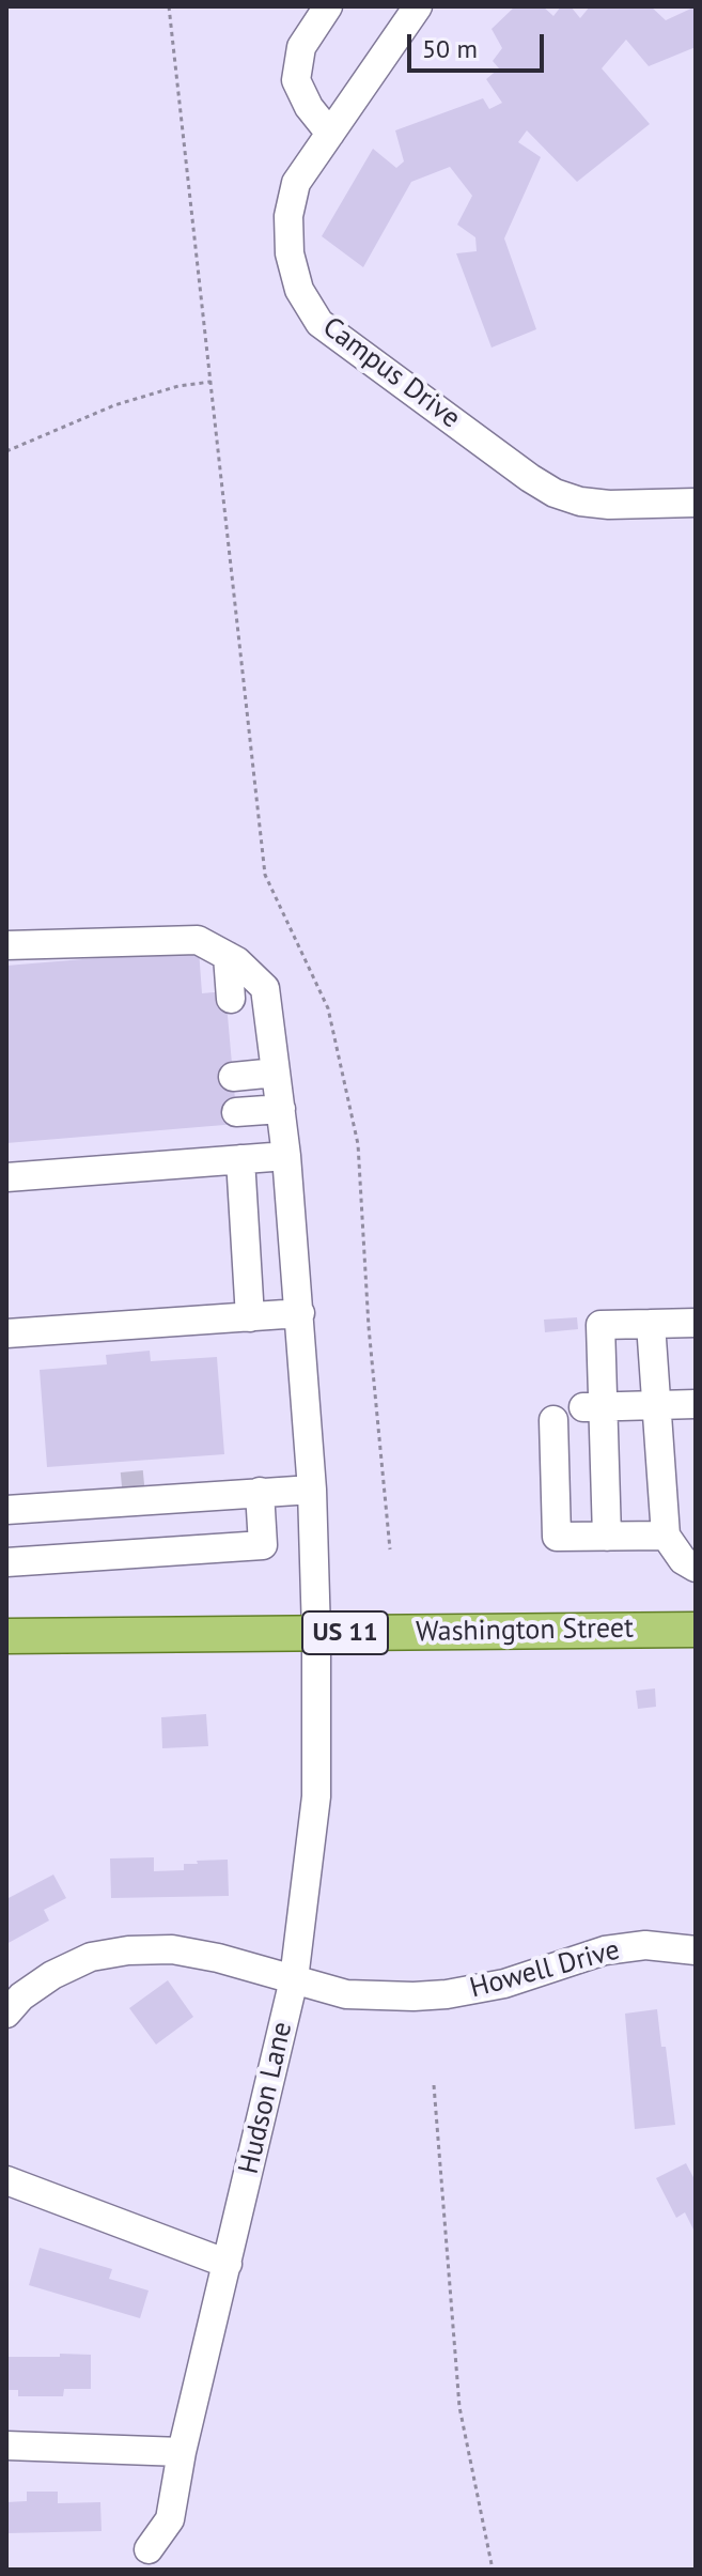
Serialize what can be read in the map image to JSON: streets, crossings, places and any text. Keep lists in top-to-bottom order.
{
  "streets": {
    "main road": ["Washington Street", "US 11"],
    "street": ["Campus Drive", "Howell Drive", "Hudson Lane"]
  },
  "crossings": [
    ["Washington Street", "Hudson Lane"],
    ["Howell Drive", "Hudson Lane"]
  ],
  "scale_bar": "50 m"
}
